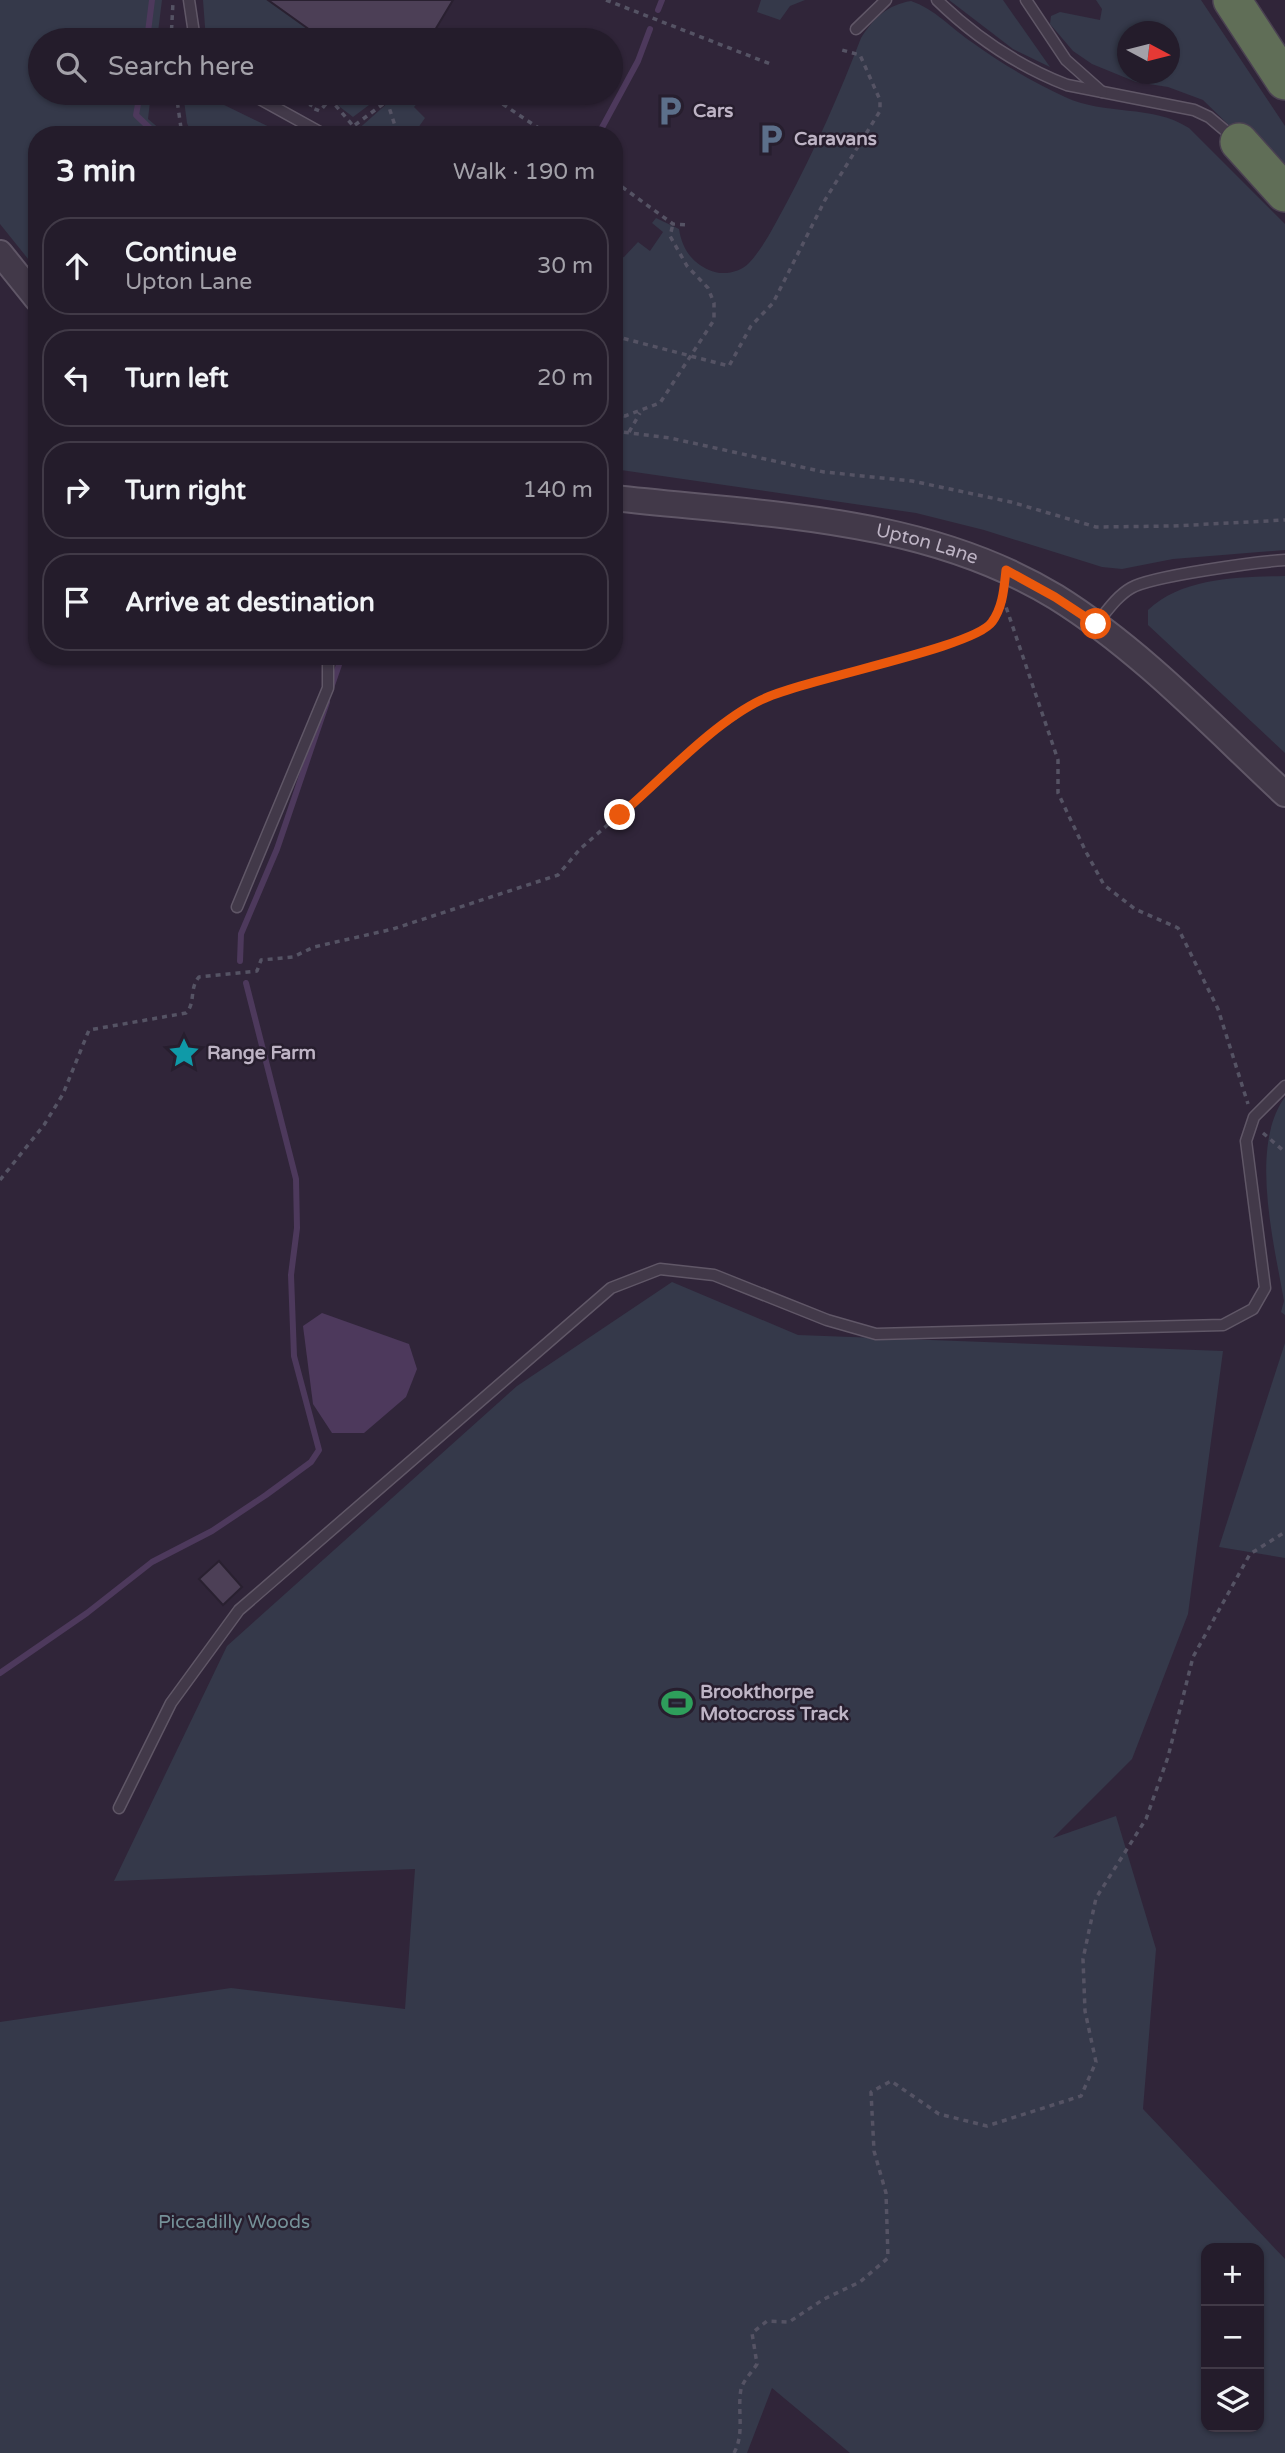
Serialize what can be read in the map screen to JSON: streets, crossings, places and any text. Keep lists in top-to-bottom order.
{
  "streets": {
    "street": ["Upton Lane"]
  },
  "parks": ["Piccadilly Woods"],
  "places": {
    "parking": ["Cars", "Caravans"],
    "place": ["Range Farm"],
    "sports": ["Brookthorpe Motocross Track"]
  },
  "north": "right",
  "page": {
    "search": "Search here",
    "heading": ["3 min", "Walk · 190 m"],
    "list": [
      ["Continue", "Upton Lane", "30 m"],
      ["Turn left", "20 m"],
      ["Turn right", "140 m"],
      "Arrive at destination"
    ],
    "map_buttons": ["+", "−"]
  }
}
